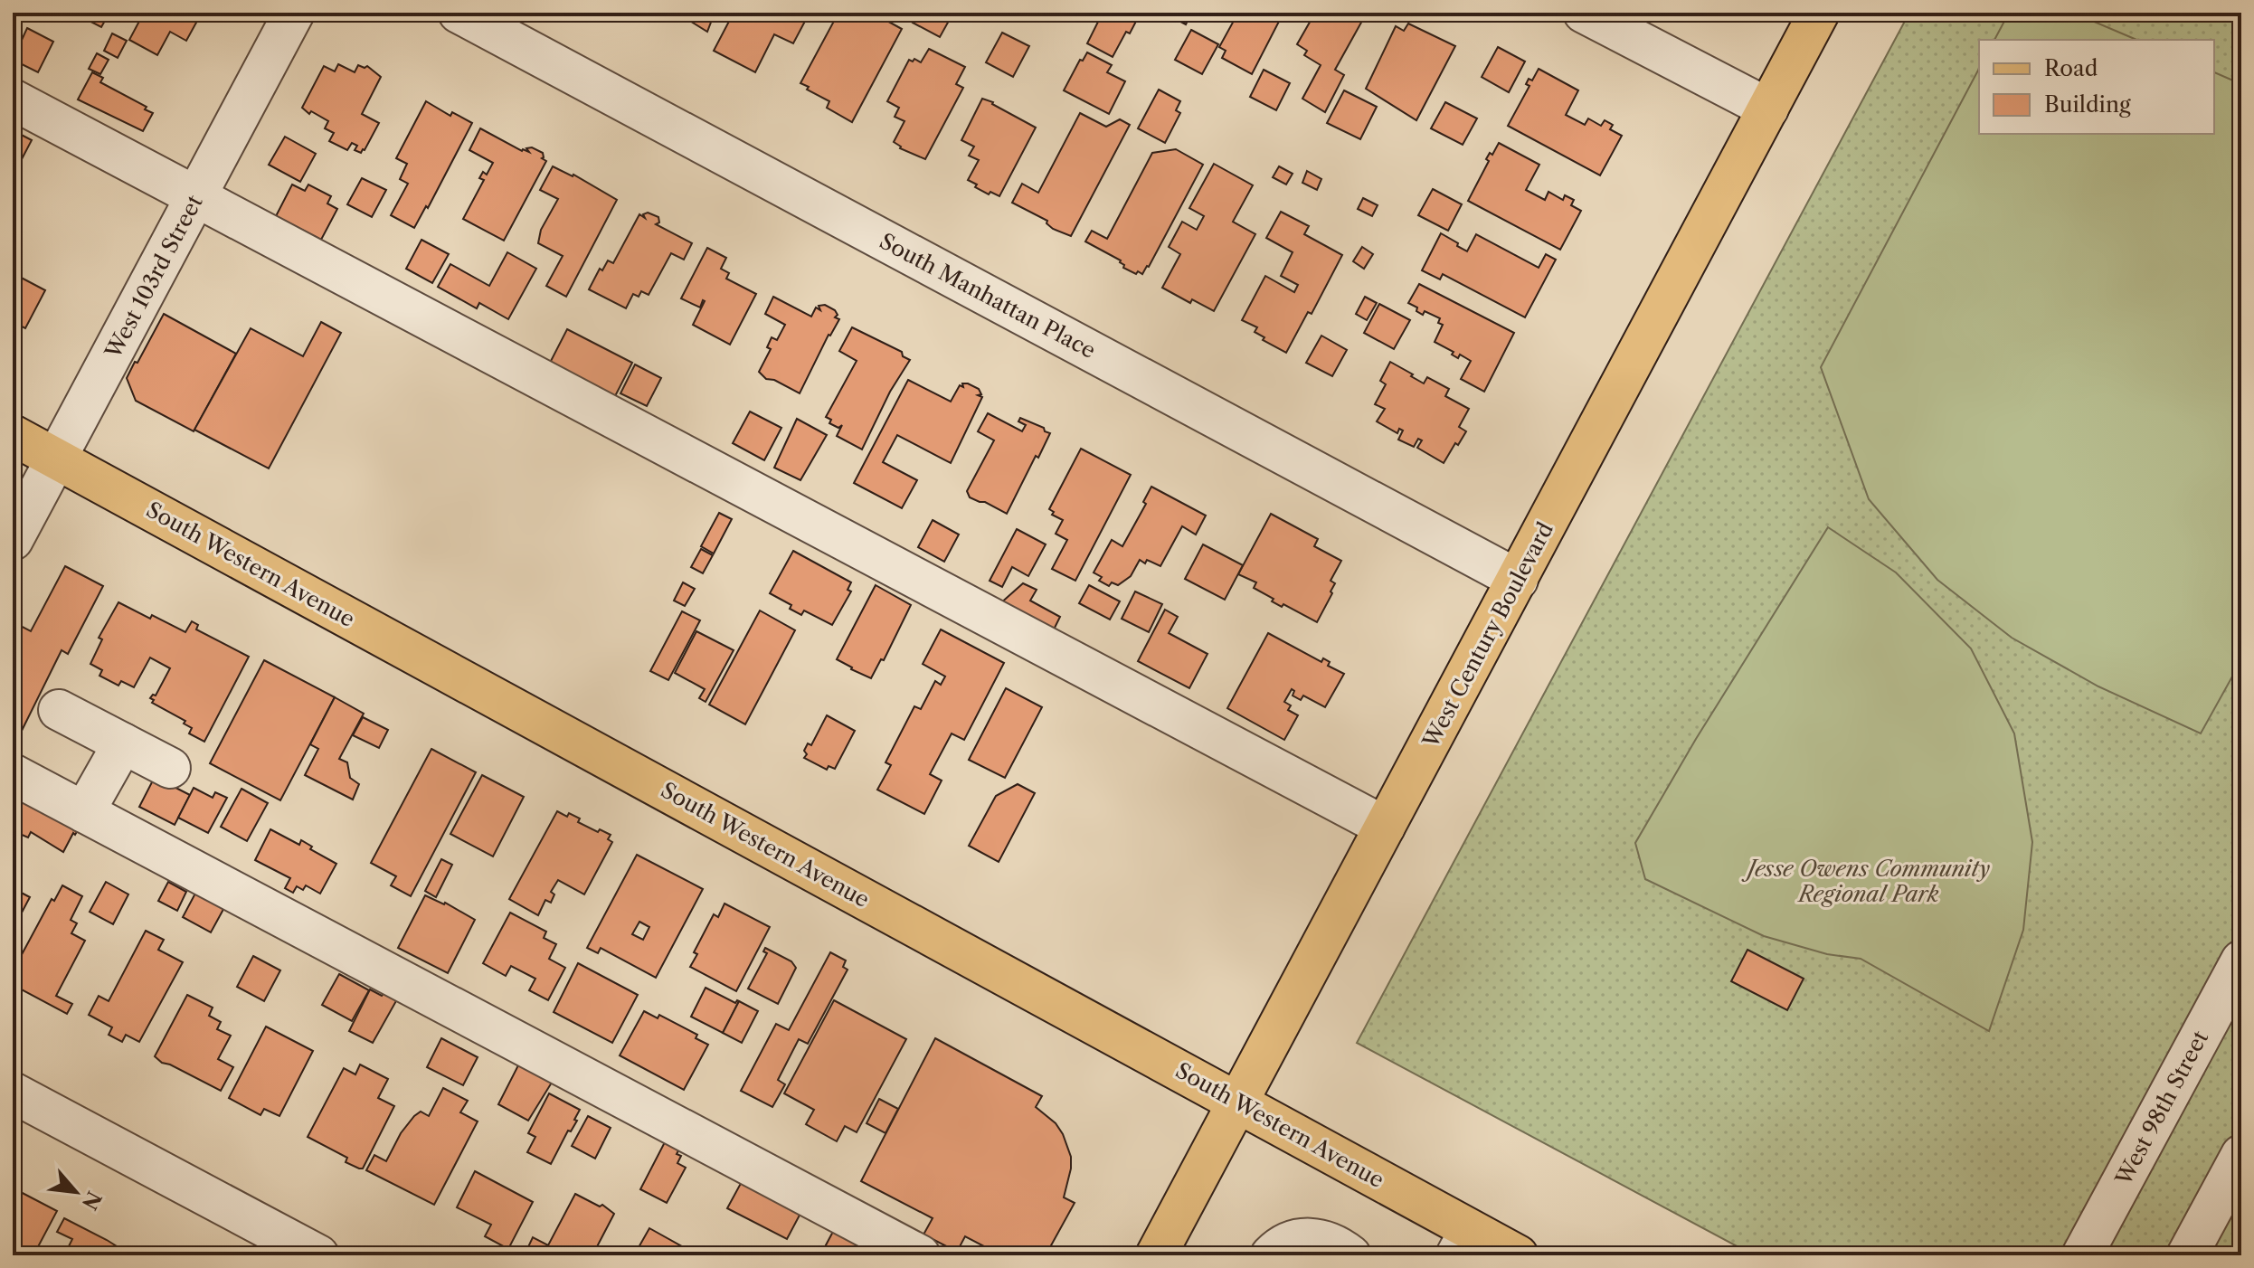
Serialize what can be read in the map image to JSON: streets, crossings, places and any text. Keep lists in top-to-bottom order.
{
  "streets": {
    "main road": ["South Western Avenue", "West Century Boulevard"],
    "street": ["West 103rd Street", "South Manhattan Place", "West 98th Street"]
  },
  "crossings": [
    ["West 103rd Street", "South Western Avenue"],
    ["South Manhattan Place", "West Century Boulevard"],
    ["South Western Avenue", "West Century Boulevard"]
  ],
  "parks": ["Jesse Owens Community Regional Park"],
  "legend": ["Road", "Building"],
  "north": "bottom right"
}
